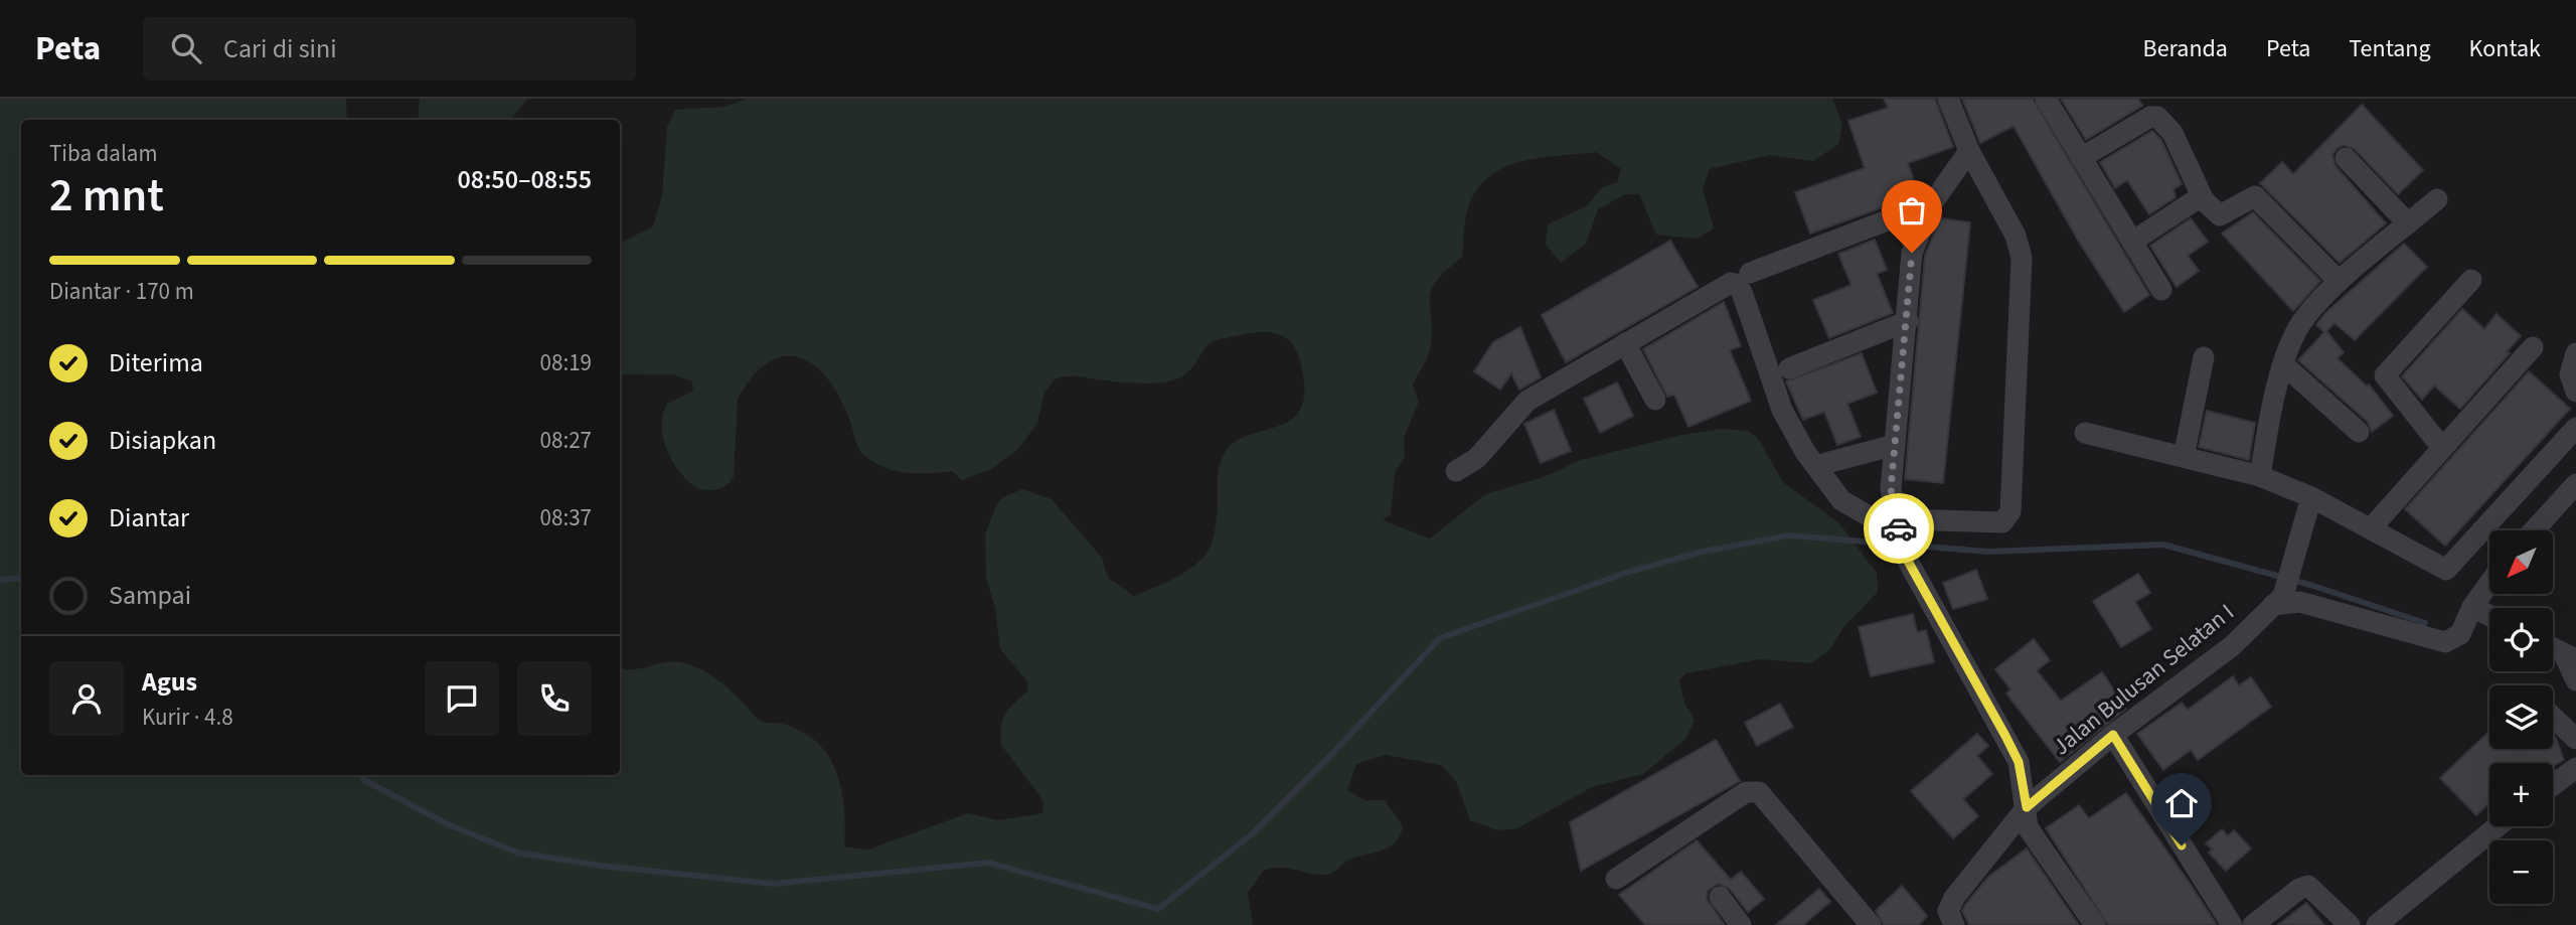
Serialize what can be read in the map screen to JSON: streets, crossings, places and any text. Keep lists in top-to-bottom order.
{
  "streets": {
    "street": ["Jalan Bulusan Selatan I"]
  },
  "north": "bottom left",
  "page": {
    "header": "Peta",
    "search": "Cari di sini",
    "nav": [
      "Beranda",
      "Peta",
      "Tentang",
      "Kontak"
    ],
    "heading": ["2 mnt", "Tiba dalam", "08:50–08:55"],
    "panel": ["Agus", "Kurir · 4.8"],
    "bar": "Diantar · 170 m",
    "list": [
      ["Diterima", "08:19"],
      ["Disiapkan", "08:27"],
      ["Diantar", "08:37"],
      "Sampai"
    ],
    "map_buttons": ["+", "−"]
  }
}
